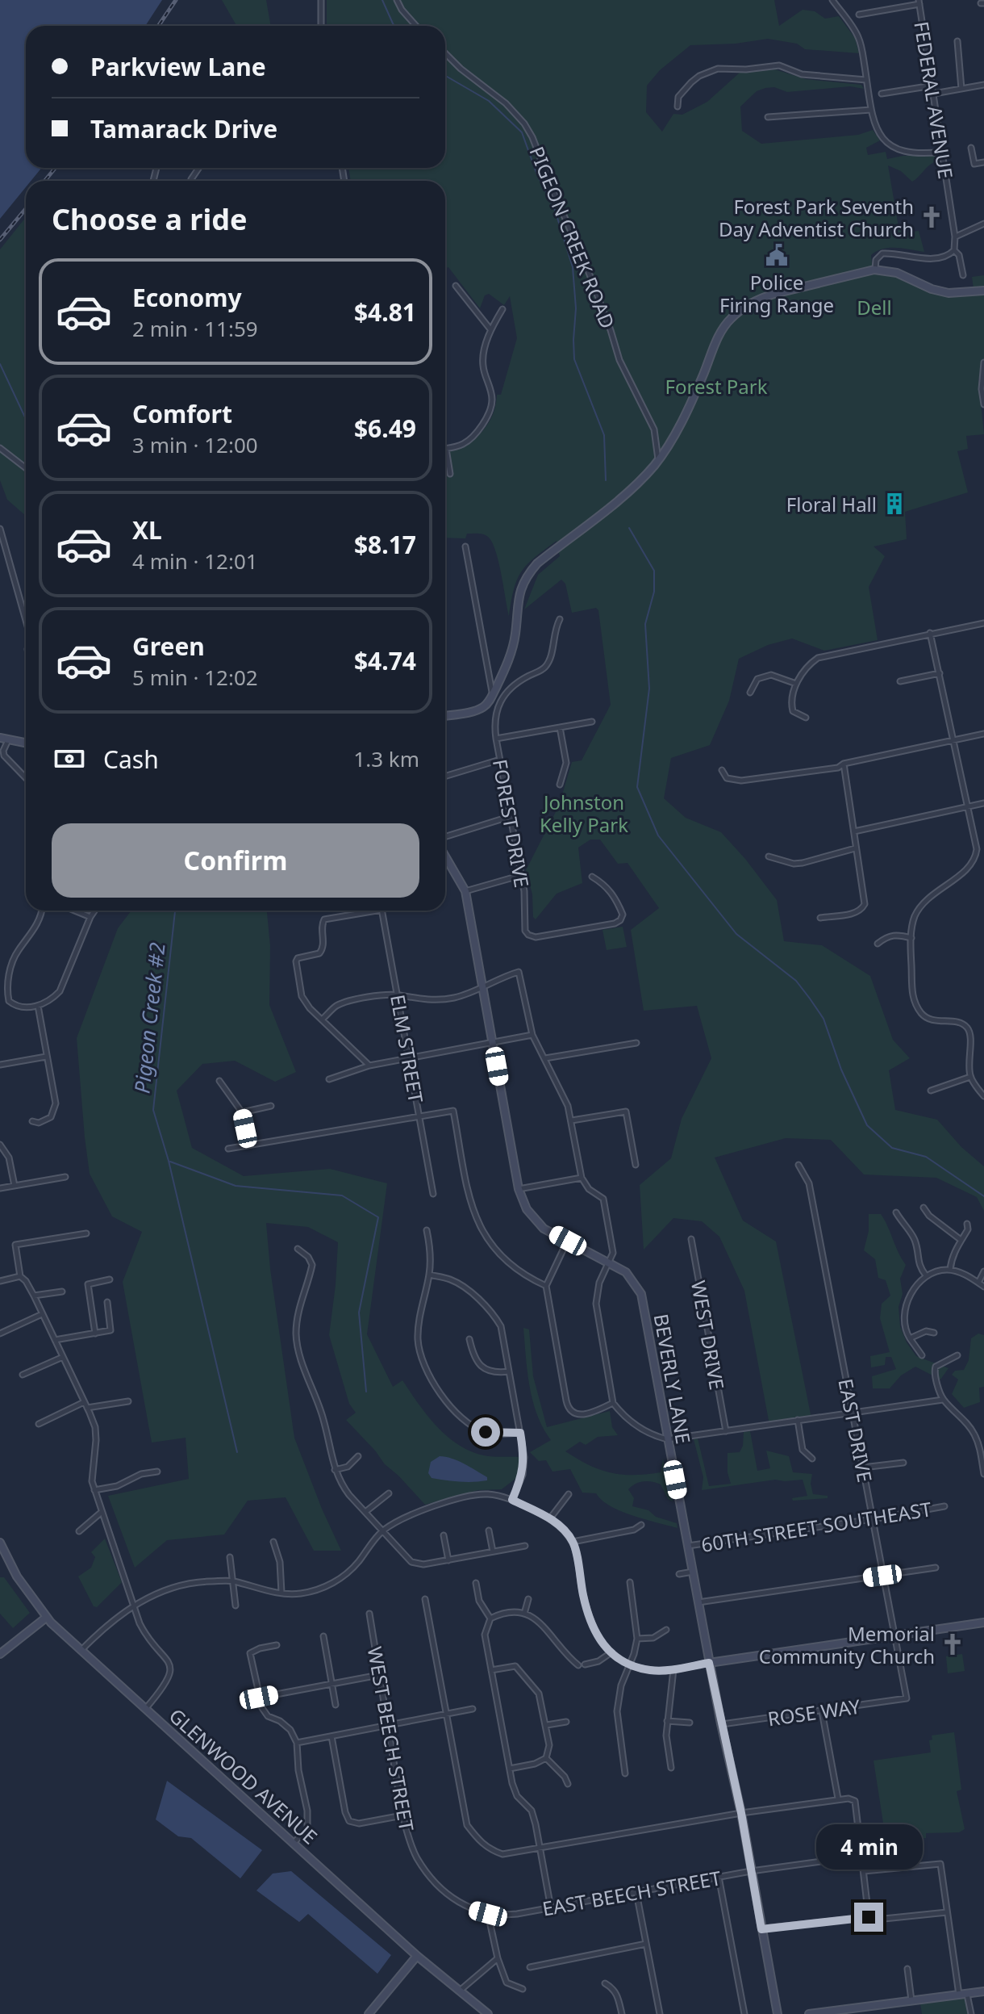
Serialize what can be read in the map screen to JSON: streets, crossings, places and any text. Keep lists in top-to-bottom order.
{
  "streets": {
    "street": [
      "FEDERAL AVENUE",
      "PIGEON CREEK ROAD",
      "FOREST DRIVE",
      "ELM STREET",
      "WEST DRIVE",
      "BEVERLY LANE",
      "EAST DRIVE",
      "60TH STREET SOUTHEAST",
      "ROSE WAY",
      "WEST BEECH STREET",
      "GLENWOOD AVENUE",
      "EAST BEECH STREET"
    ]
  },
  "crossings": [
    ["BEVERLY LANE", "60TH STREET SOUTHEAST"],
    ["BEVERLY LANE", "ROSE WAY"],
    ["BEVERLY LANE", "EAST BEECH STREET"],
    ["EAST DRIVE", "60TH STREET SOUTHEAST"],
    ["EAST DRIVE", "ROSE WAY"],
    ["WEST BEECH STREET", "EAST BEECH STREET"]
  ],
  "water": ["Pigeon Creek #2"],
  "parks": ["Dell", "Forest Park", "Johnston Kelly Park"],
  "places": {
    "church": ["Forest Park Seventh Day Adventist Church", "Memorial Community Church"],
    "public building": ["Police Firing Range"],
    "building": ["Floral Hall"]
  },
  "page": {
    "banner": ["Parkview Lane", "Tamarack Drive"],
    "heading": "Choose a ride",
    "list": [
      {
        "name": "Economy",
        "note": "2 min · 11:59",
        "value": "$4.81"
      },
      {
        "name": "Comfort",
        "note": "3 min · 12:00",
        "value": "$6.49"
      },
      {
        "name": "XL",
        "note": "4 min · 12:01",
        "value": "$8.17"
      },
      {
        "name": "Green",
        "note": "5 min · 12:02",
        "value": "$4.74"
      }
    ],
    "pay": ["Cash", "1.3 km"],
    "buttons": "Confirm",
    "bubble": "4 min"
  }
}
